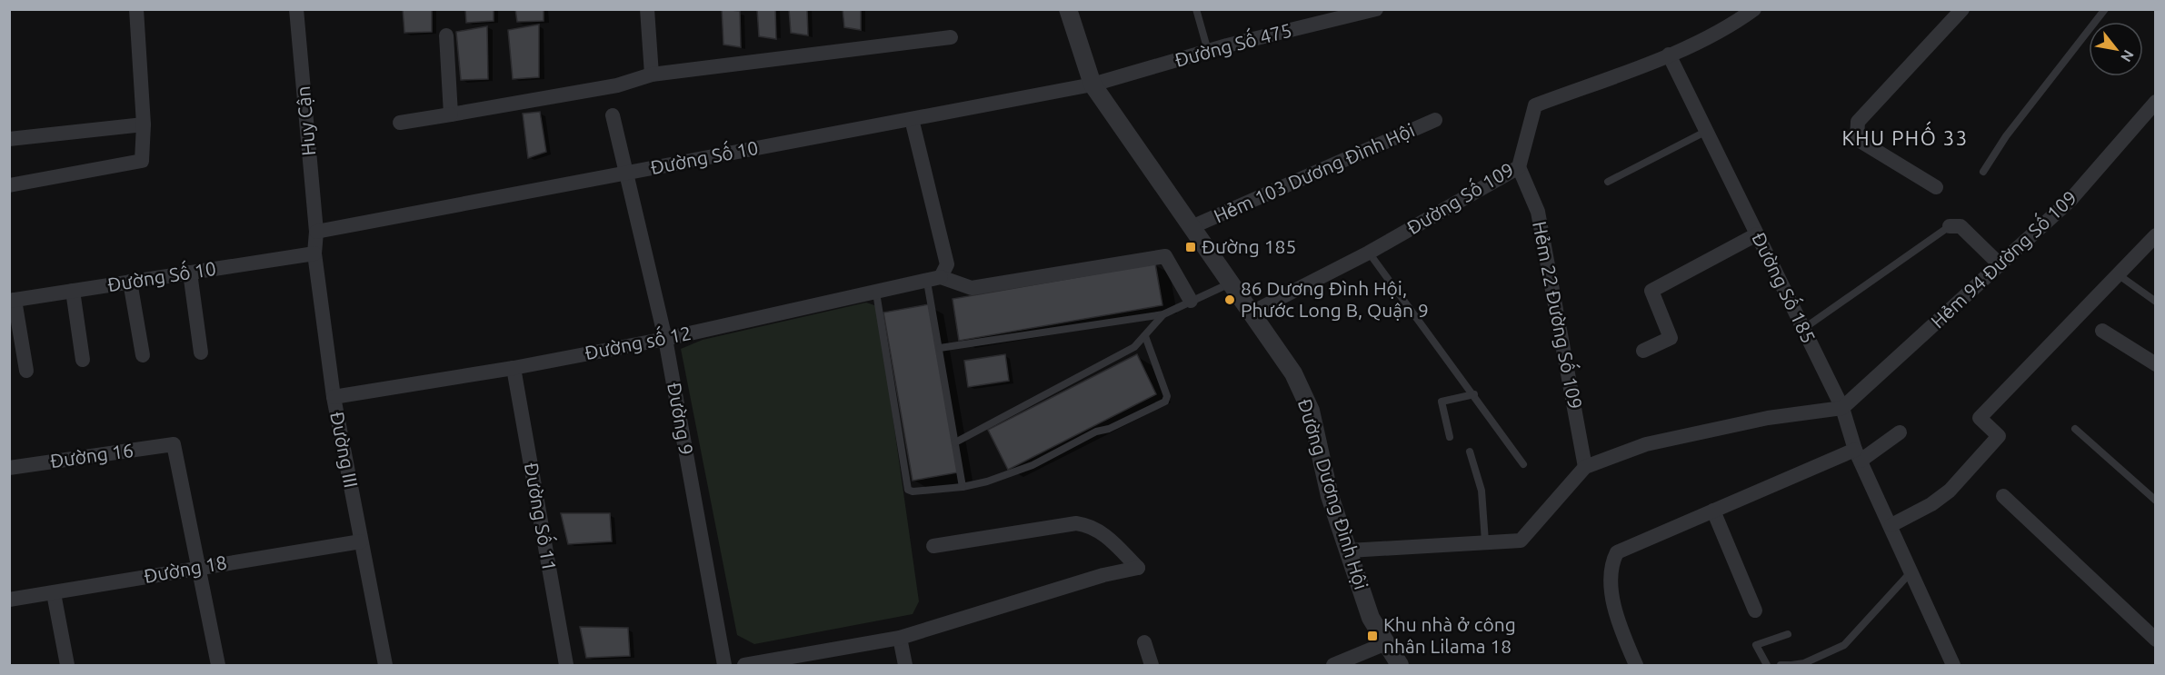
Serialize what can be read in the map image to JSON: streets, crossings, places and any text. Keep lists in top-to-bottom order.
{
  "streets": {
    "street": [
      "Đường Số 475",
      "Huy Cận",
      "Đường Số 10",
      "Hẻm 103 Dương Đình Hội",
      "Đường Số 109",
      "Hẻm 94 Đường Số 109",
      "Đường Số 185",
      "Hẻm 22 Đường Số 109",
      "Đường số 12",
      "Đường 9",
      "Đường III",
      "Đường 16",
      "Đường Dương Đình Hội",
      "Đường Số 11",
      "Đường 18"
    ]
  },
  "crossings": [
    ["Đường Số 475", "Đường Số 10"],
    ["Đường Số 475", "Đường Dương Đình Hội"],
    ["Huy Cận", "Đường Số 10"],
    ["Huy Cận", "Đường III"],
    ["Đường Số 10", "Đường 9"],
    ["Đường Số 10", "Đường III"],
    ["Đường Số 10", "Đường Dương Đình Hội"],
    ["Hẻm 103 Dương Đình Hội", "Đường Dương Đình Hội"],
    ["Đường Số 109", "Đường Số 185"],
    ["Đường Số 109", "Hẻm 22 Đường Số 109"],
    ["Đường Số 109", "Đường Dương Đình Hội"],
    ["Hẻm 94 Đường Số 109", "Đường Số 185"],
    ["Đường số 12", "Đường 9"],
    ["Đường số 12", "Đường III"],
    ["Đường số 12", "Đường Số 11"],
    ["Đường III", "Đường 18"],
    ["Đường 16", "Đường 18"]
  ],
  "districts": ["KHU PHỐ 33"],
  "places": {
    "transit": ["Đường 185", "Khu nhà ở công nhân Lilama 18"],
    "other": ["86 Dương Đình Hội, Phước Long B, Quận 9"]
  },
  "north": "bottom right"
}
